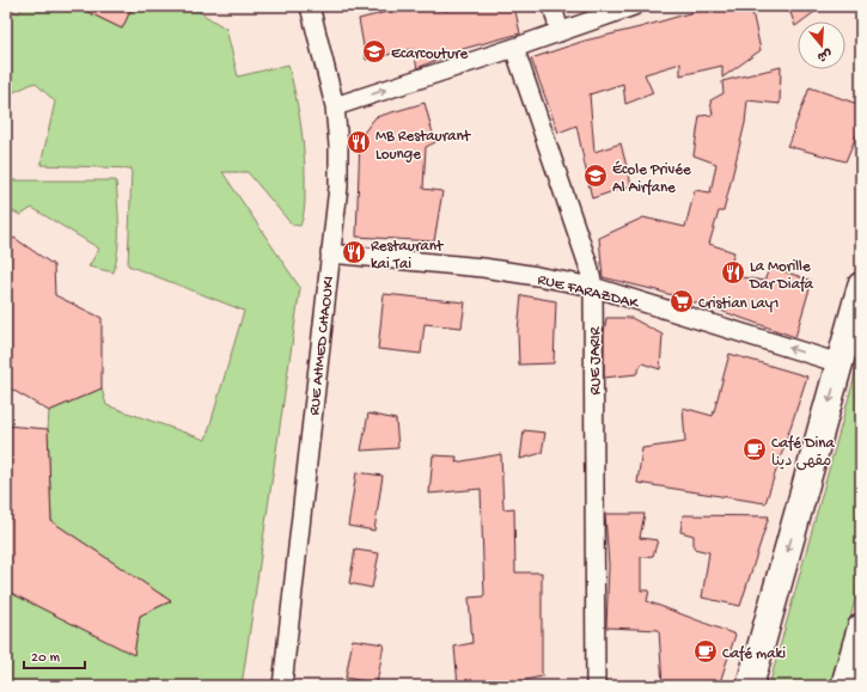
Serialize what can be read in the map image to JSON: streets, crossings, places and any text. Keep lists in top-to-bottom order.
{
  "streets": {
    "street": ["RUE FARAZDAK", "RUE AHMED CHAOUKI", "RUE JARIR"]
  },
  "crossings": [
    ["RUE FARAZDAK", "RUE AHMED CHAOUKI"],
    ["RUE FARAZDAK", "RUE JARIR"]
  ],
  "one_way": ["RUE FARAZDAK"],
  "places": {
    "school or university": ["Ecarcouture", "École Privée Al Airfane"],
    "restaurant": ["MB Restaurant Lounge", "Restaurant kai Tai", "La Morille Dar Diafa"],
    "supermarket": ["Cristian Lay1"],
    "cafe": ["Café Dina مقهى دينا", "Café maki"]
  },
  "scale_bar": "20 m",
  "north": "bottom"
}
